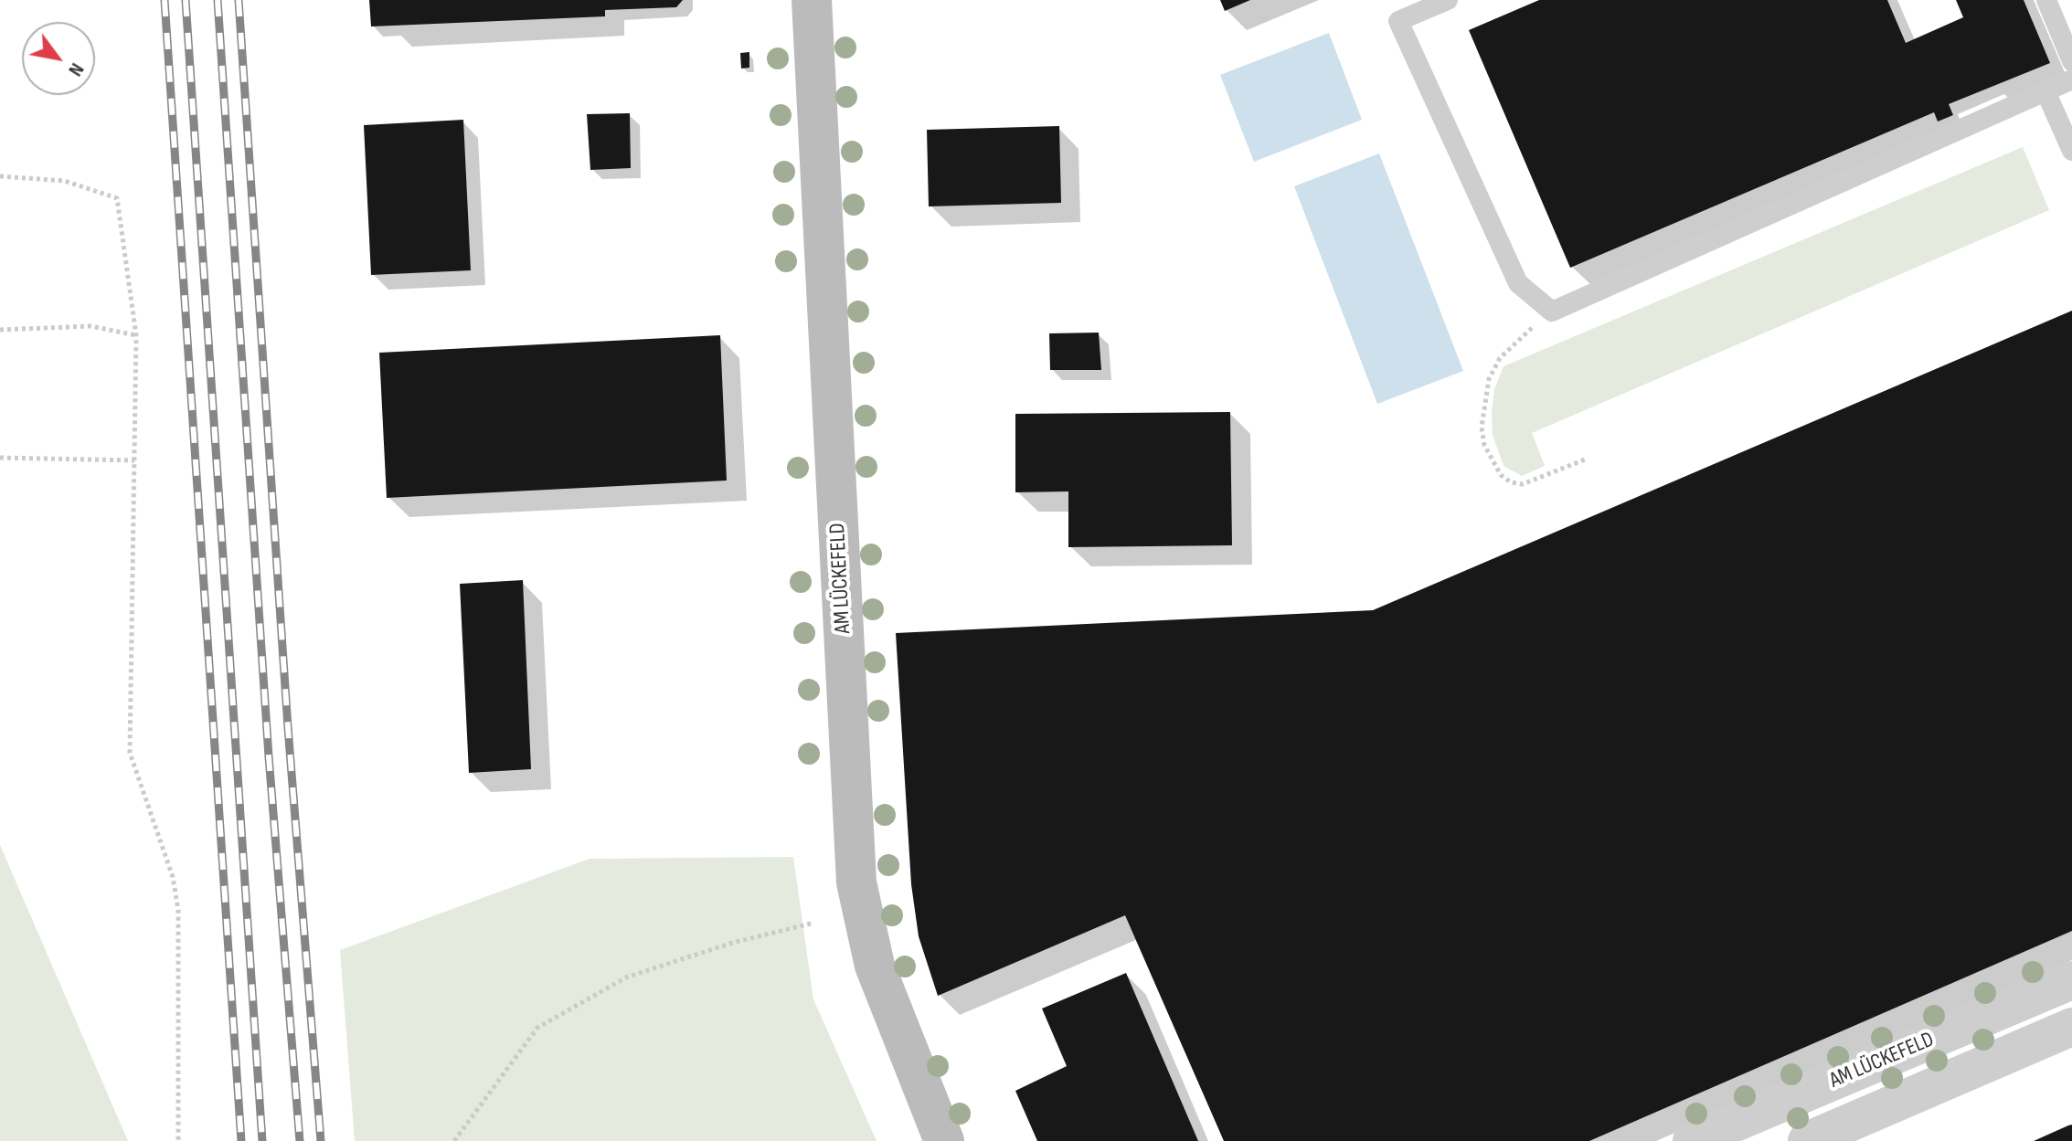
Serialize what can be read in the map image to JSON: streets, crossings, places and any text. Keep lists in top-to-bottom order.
{
  "streets": {
    "street": ["AM LÜCKEFELD"]
  },
  "north": "bottom right"
}
